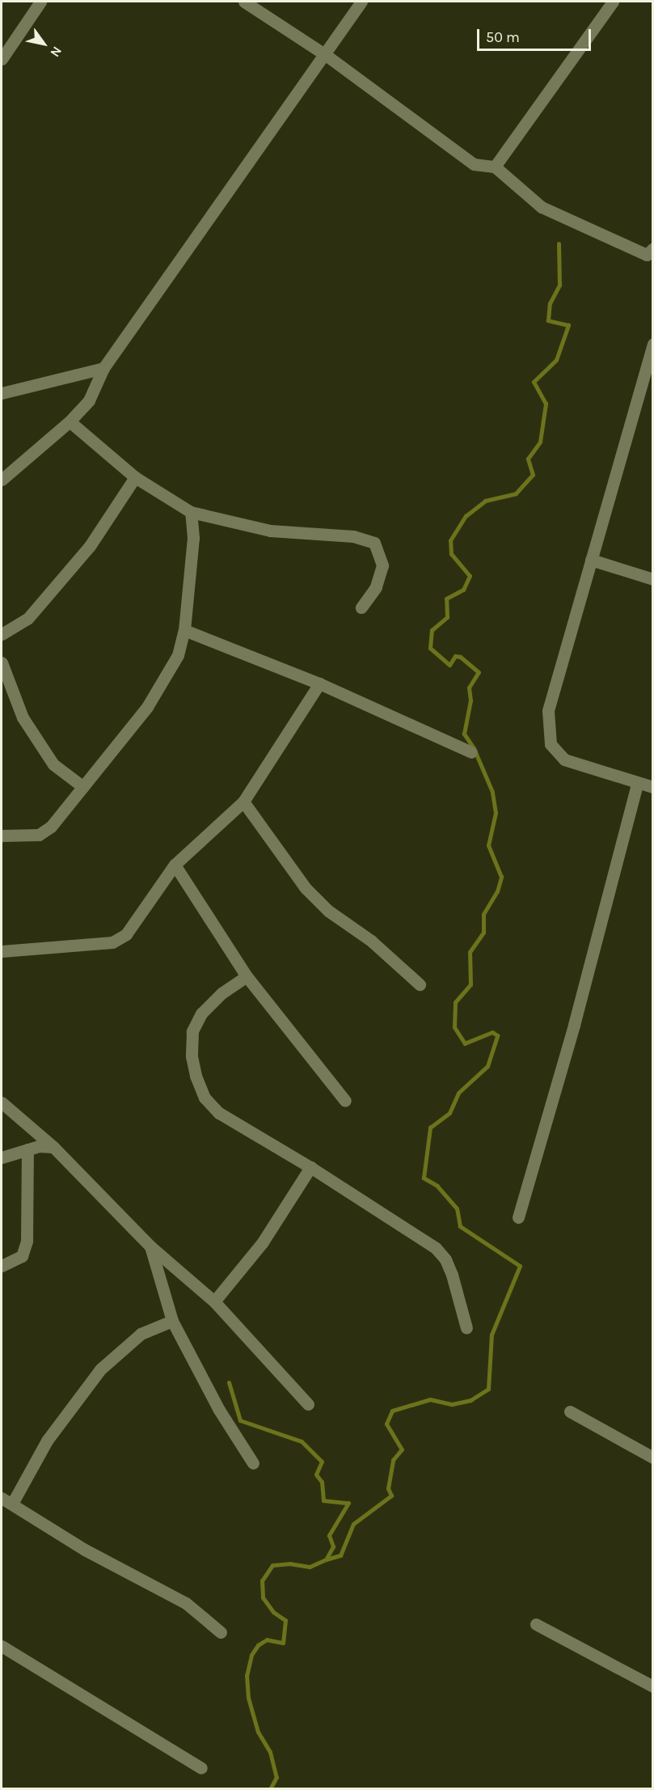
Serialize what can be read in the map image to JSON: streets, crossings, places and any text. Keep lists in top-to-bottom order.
{
  "scale_bar": "50 m",
  "north": "bottom right"
}
